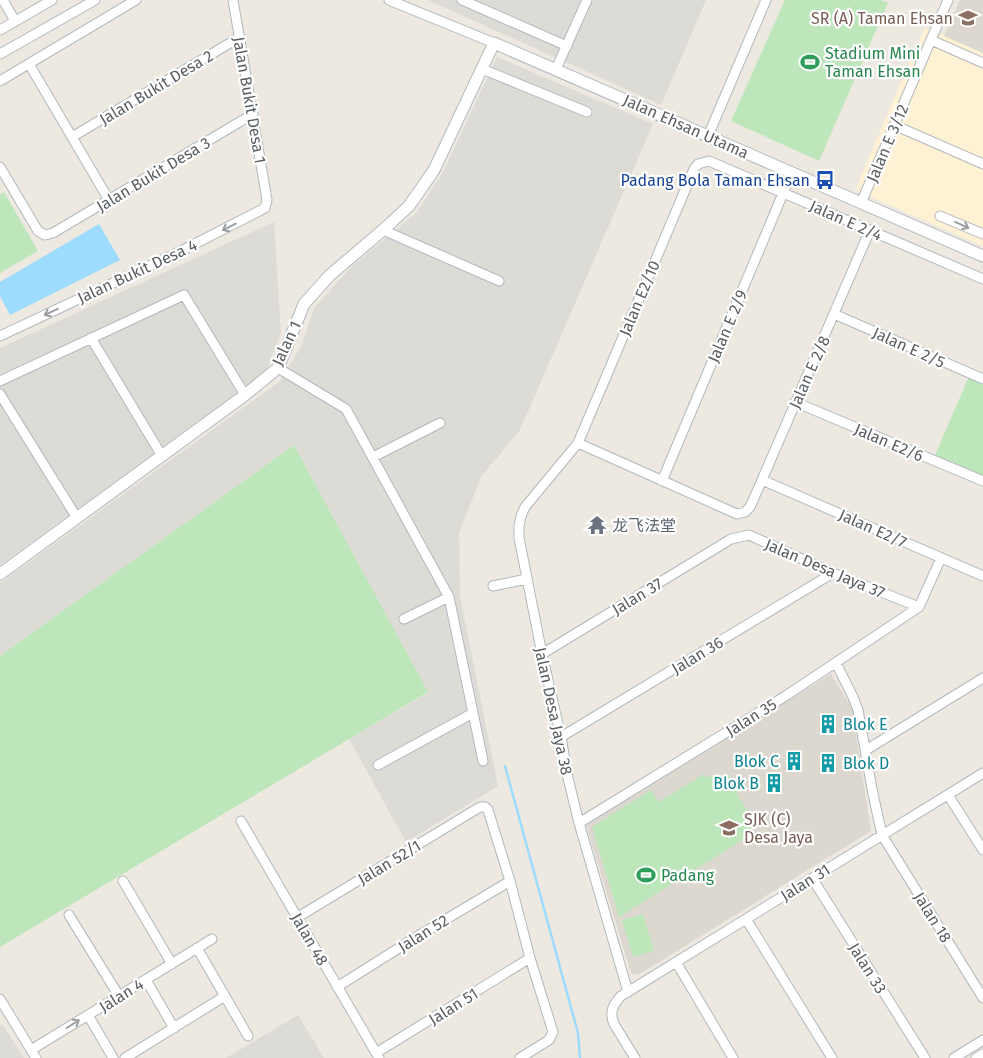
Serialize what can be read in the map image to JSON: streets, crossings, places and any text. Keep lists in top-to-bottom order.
{
  "streets": {
    "street": [
      "Jalan Bukit Desa 2",
      "Jalan Bukit Desa 1",
      "Jalan Ehsan Utama",
      "Jalan E 3/12",
      "Jalan Bukit Desa 3",
      "Jalan E 2/4",
      "Jalan Bukit Desa 4",
      "Jalan E2/10",
      "Jalan E 2/9",
      "Jalan 1",
      "Jalan E 2/5",
      "Jalan E 2/8",
      "Jalan E2/6",
      "Jalan E2/7",
      "Jalan Desa Jaya 37",
      "Jalan 37",
      "Jalan 36",
      "Jalan Desa Jaya 38",
      "Jalan 35",
      "Jalan 52/1",
      "Jalan 31",
      "Jalan 18",
      "Jalan 52",
      "Jalan 48",
      "Jalan 33",
      "Jalan 4",
      "Jalan 51"
    ]
  },
  "crossings": [
    ["Jalan Bukit Desa 2", "Jalan Bukit Desa 1"],
    ["Jalan Bukit Desa 1", "Jalan Bukit Desa 3"],
    ["Jalan Bukit Desa 1", "Jalan Bukit Desa 4"],
    ["Jalan Ehsan Utama", "Jalan E 3/12"],
    ["Jalan Ehsan Utama", "Jalan E 2/9"],
    ["Jalan Ehsan Utama", "Jalan 1"],
    ["Jalan E 2/4", "Jalan E2/10"],
    ["Jalan E 2/4", "Jalan E 2/9"],
    ["Jalan E 2/4", "Jalan E 2/8"],
    ["Jalan E2/10", "Jalan Desa Jaya 38"],
    ["Jalan E 2/9", "Jalan E 2/8"],
    ["Jalan E 2/5", "Jalan E 2/8"],
    ["Jalan E 2/8", "Jalan E2/6"],
    ["Jalan E 2/8", "Jalan E2/7"],
    ["Jalan Desa Jaya 37", "Jalan 37"],
    ["Jalan Desa Jaya 37", "Jalan 36"],
    ["Jalan Desa Jaya 37", "Jalan 35"],
    ["Jalan 37", "Jalan Desa Jaya 38"],
    ["Jalan 36", "Jalan Desa Jaya 38"],
    ["Jalan Desa Jaya 38", "Jalan 35"],
    ["Jalan Desa Jaya 38", "Jalan 31"],
    ["Jalan 35", "Jalan 18"],
    ["Jalan 52/1", "Jalan 52"],
    ["Jalan 52/1", "Jalan 48"],
    ["Jalan 31", "Jalan 18"],
    ["Jalan 31", "Jalan 33"],
    ["Jalan 52", "Jalan 48"],
    ["Jalan 48", "Jalan 51"]
  ],
  "one_way": ["Jalan Bukit Desa 4"],
  "places": {
    "school or university": ["SR (A) Taman Ehsan", "SJK (C) Desa Jaya"],
    "sports": ["Stadium Mini Taman Ehsan", "Padang"],
    "bus stop": ["Padang Bola Taman Ehsan"],
    "temple": ["龙飞法堂"],
    "building": [
      "Blok E",
      "Blok C",
      "Blok D",
      "Blok B"
    ]
  }
}
